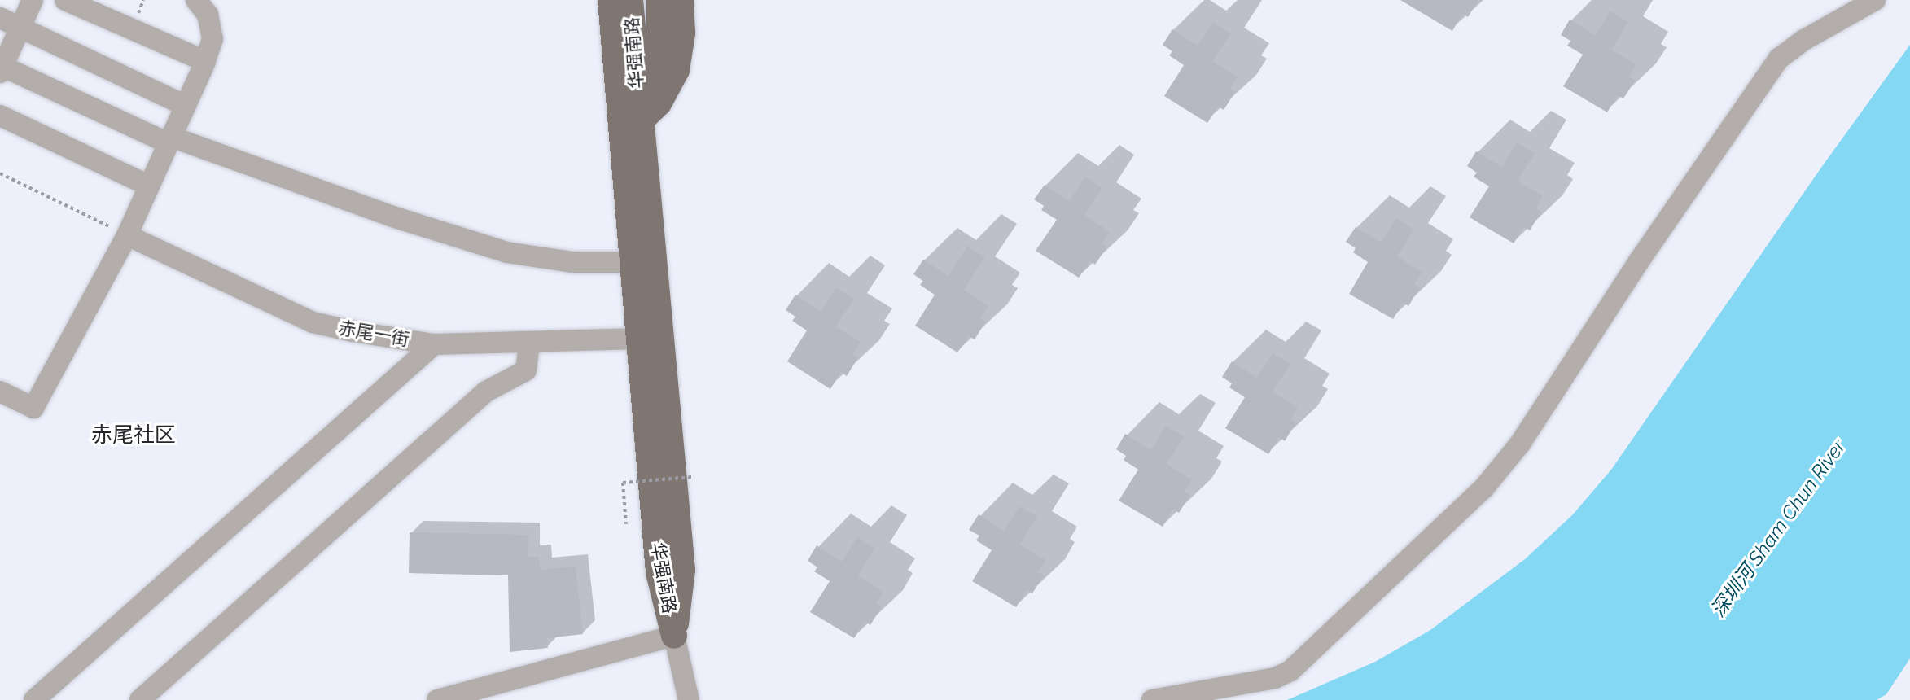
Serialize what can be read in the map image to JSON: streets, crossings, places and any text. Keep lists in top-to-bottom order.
{
  "streets": {
    "main road": ["华强南路"],
    "street": ["赤尾一街"]
  },
  "crossings": [
    ["华强南路", "赤尾一街"]
  ],
  "districts": ["赤尾社区"],
  "water": ["深圳河 Sham Chun River"]
}
